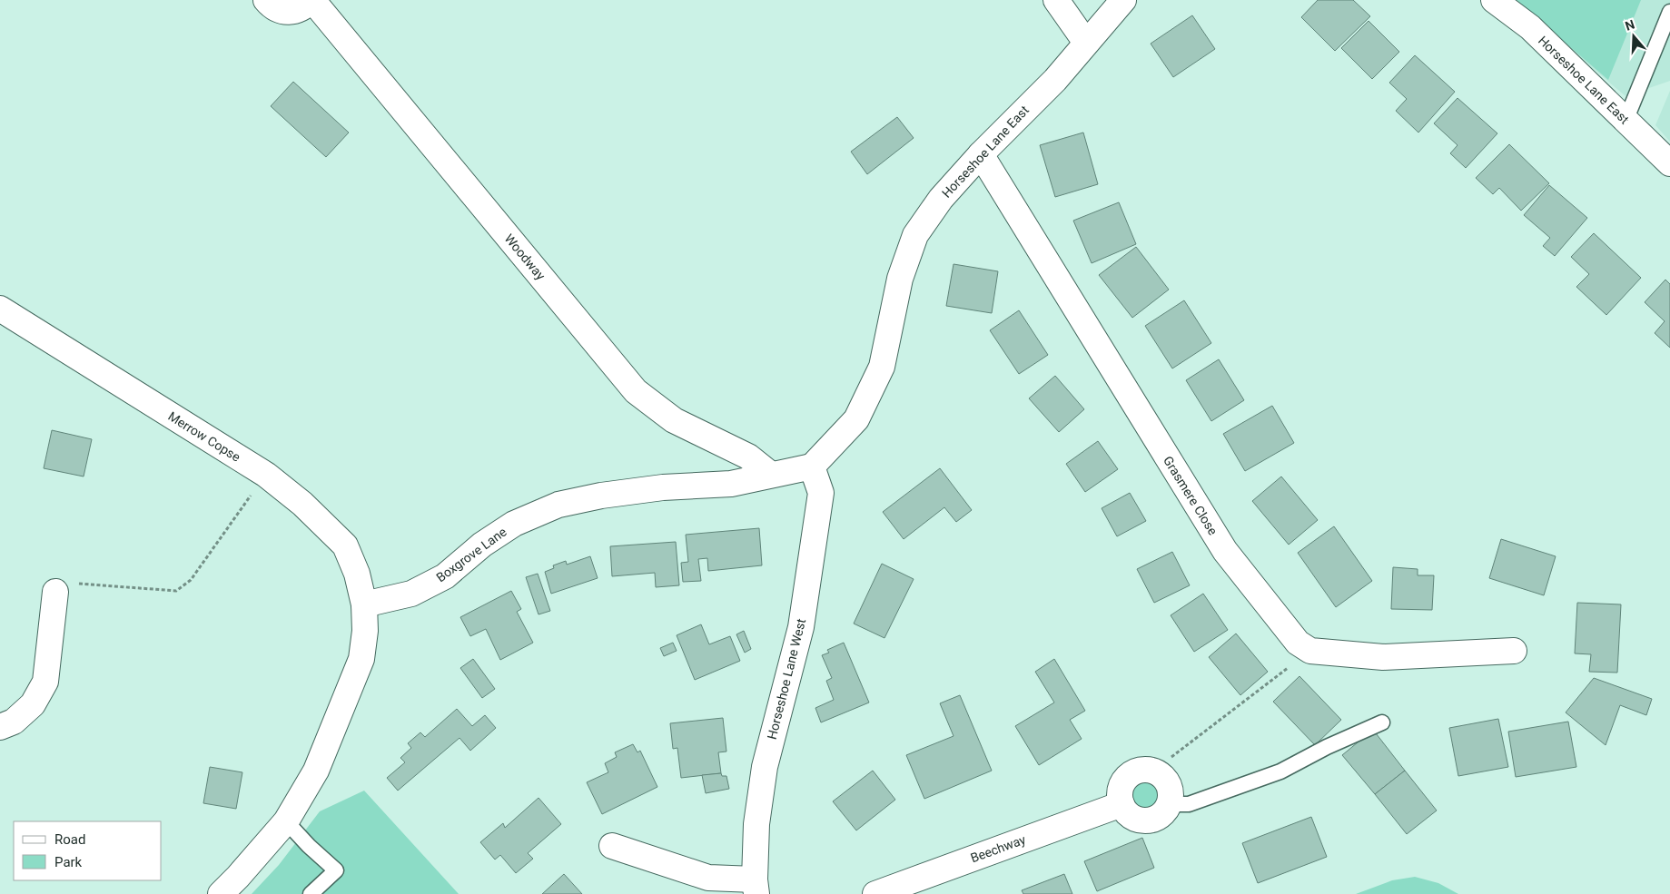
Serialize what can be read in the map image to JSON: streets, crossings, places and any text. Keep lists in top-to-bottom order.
{
  "streets": {
    "street": [
      "Horseshoe Lane East",
      "Woodway",
      "Merrow Copse",
      "Grasmere Close",
      "Boxgrove Lane",
      "Horseshoe Lane West",
      "Beechway"
    ]
  },
  "crossings": [
    ["Horseshoe Lane East", "Grasmere Close"],
    ["Horseshoe Lane East", "Boxgrove Lane"],
    ["Horseshoe Lane East", "Horseshoe Lane West"],
    ["Woodway", "Boxgrove Lane"],
    ["Merrow Copse", "Boxgrove Lane"],
    ["Boxgrove Lane", "Horseshoe Lane West"]
  ],
  "legend": ["Road", "Park"],
  "north": "top"
}
